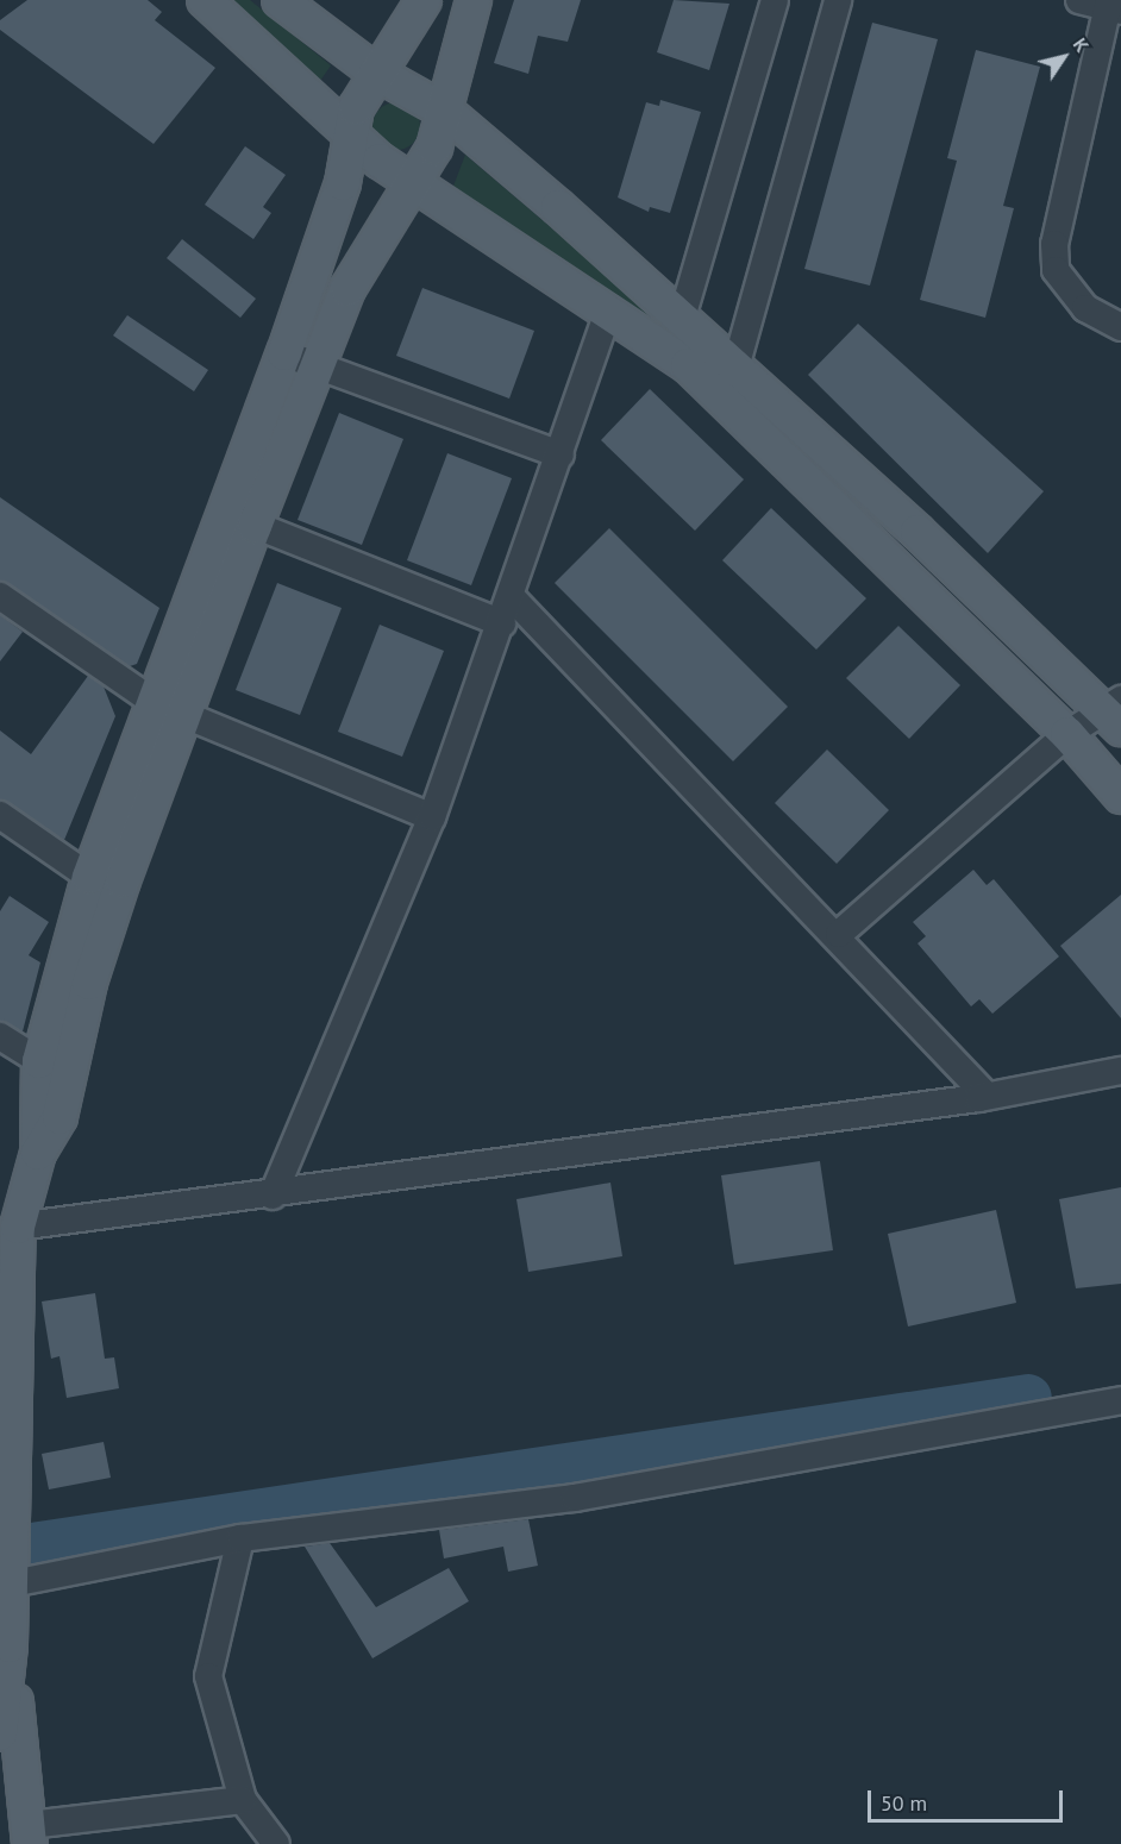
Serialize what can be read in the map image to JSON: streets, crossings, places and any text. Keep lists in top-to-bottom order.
{
  "scale_bar": "50 m",
  "north": "top right"
}
